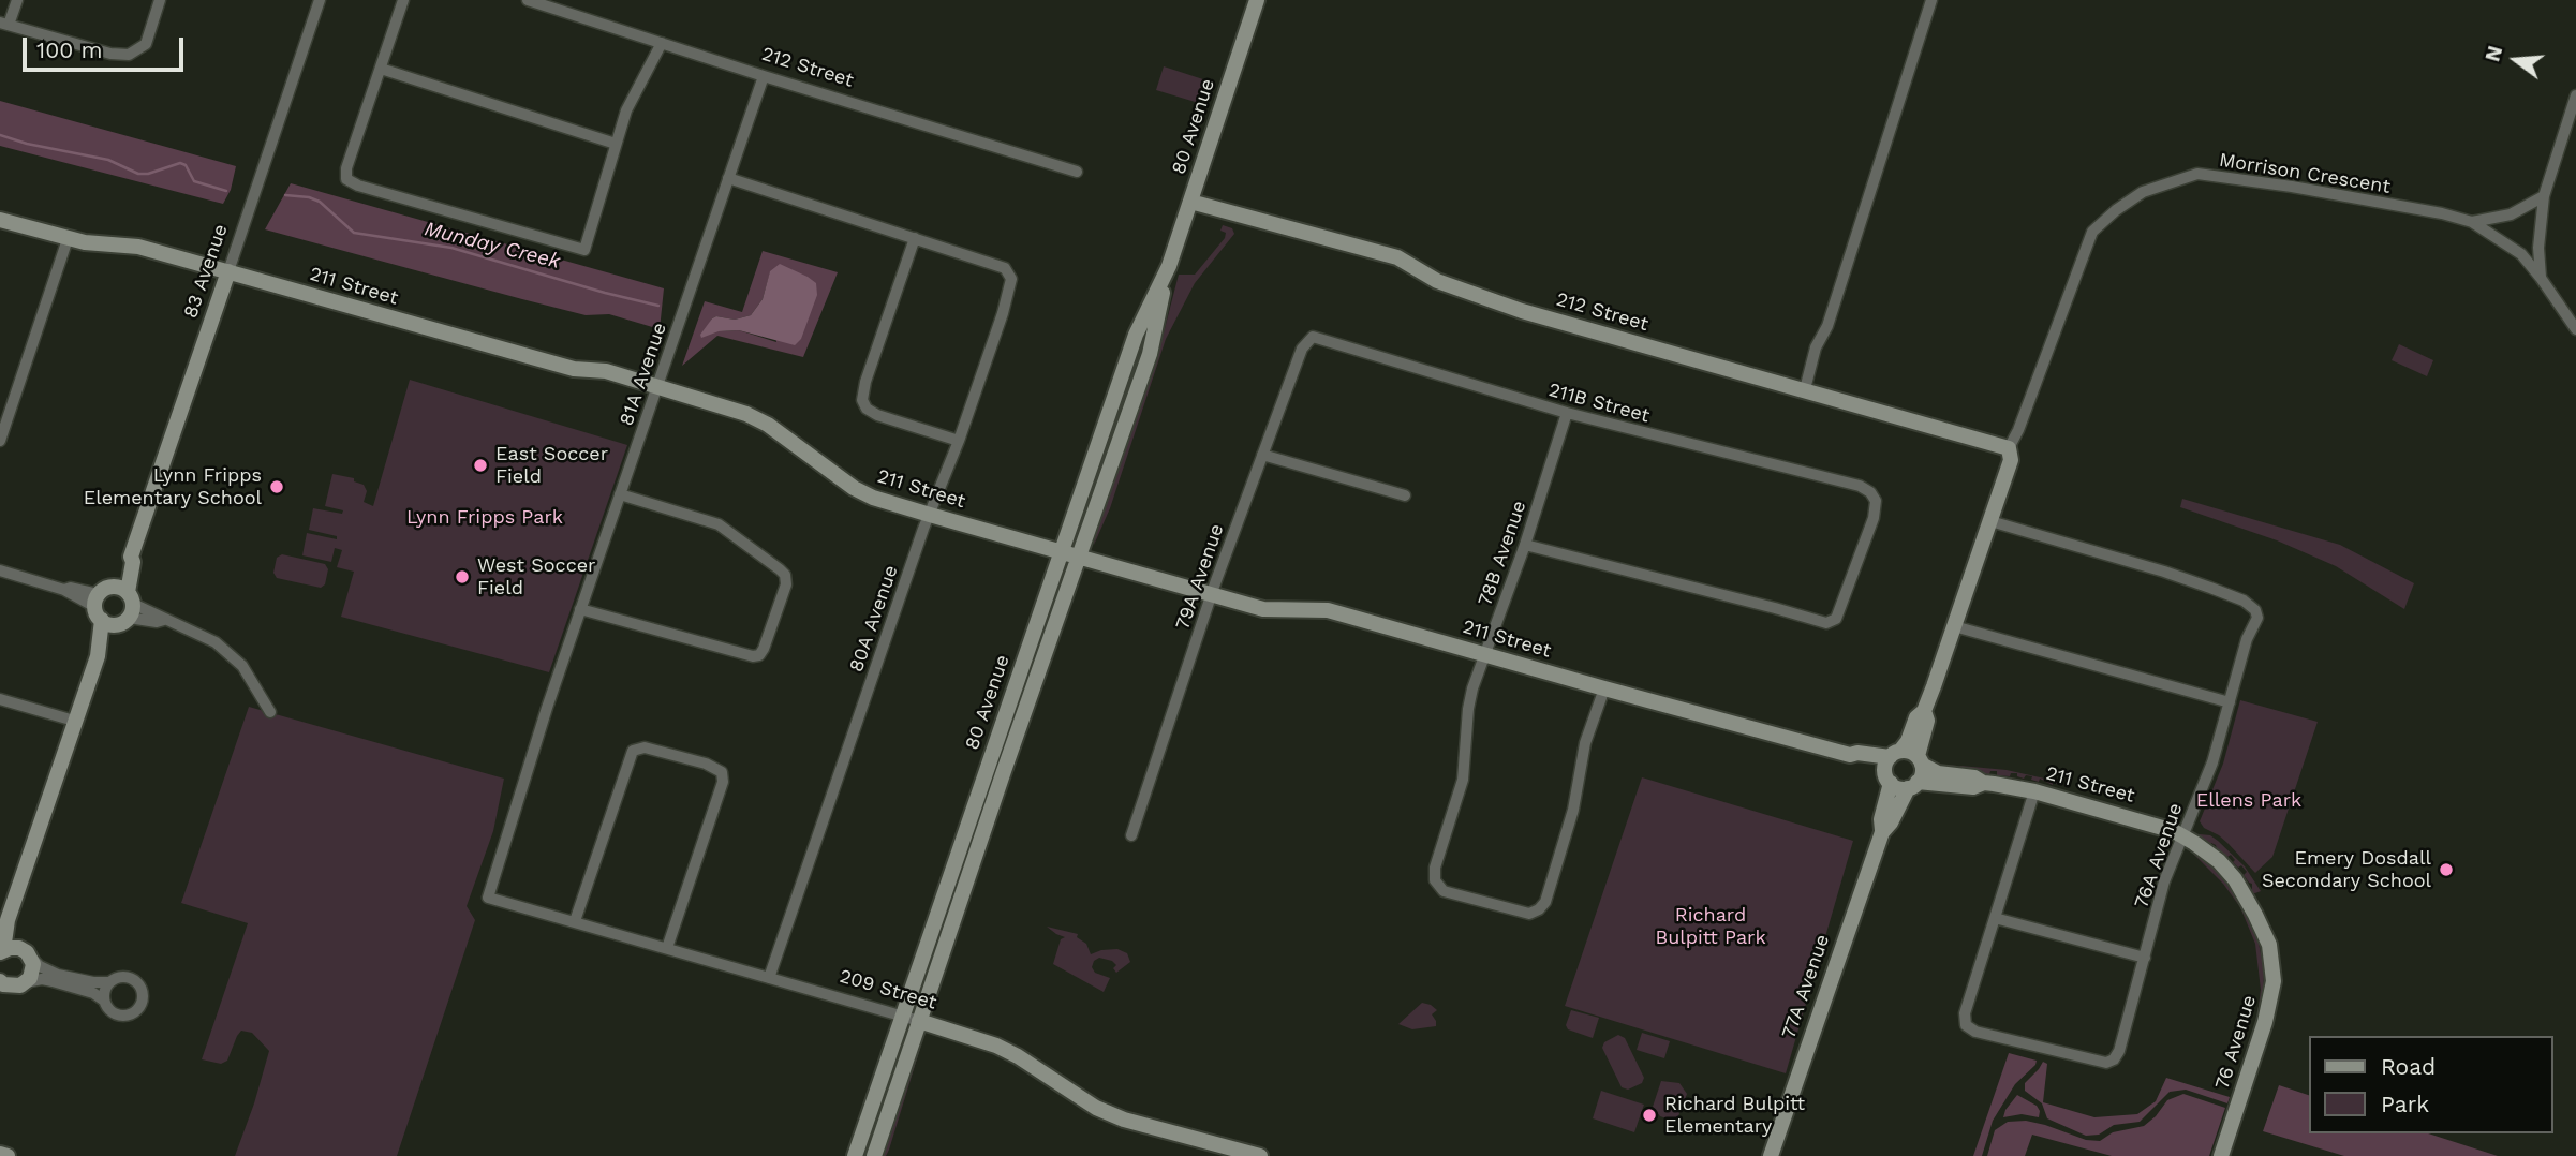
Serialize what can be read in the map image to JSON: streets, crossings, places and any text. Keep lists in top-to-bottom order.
{
  "streets": {
    "street": [
      "212 Street",
      "80 Avenue",
      "Morrison Crescent",
      "83 Avenue",
      "211 Street",
      "81A Avenue",
      "211B Street",
      "78B Avenue",
      "79A Avenue",
      "80A Avenue",
      "76A Avenue",
      "77A Avenue",
      "209 Street",
      "76 Avenue"
    ]
  },
  "crossings": [
    ["212 Street", "80 Avenue"],
    ["212 Street", "Morrison Crescent"],
    ["212 Street", "81A Avenue"],
    ["80 Avenue", "211 Street"],
    ["80 Avenue", "209 Street"],
    ["83 Avenue", "211 Street"],
    ["211 Street", "81A Avenue"],
    ["211 Street", "78B Avenue"],
    ["211 Street", "79A Avenue"],
    ["211 Street", "80A Avenue"],
    ["211 Street", "76A Avenue"],
    ["211 Street", "77A Avenue"],
    ["211 Street", "76 Avenue"],
    ["81A Avenue", "209 Street"],
    ["211B Street", "78B Avenue"],
    ["211B Street", "79A Avenue"],
    ["80A Avenue", "209 Street"],
    ["76A Avenue", "76 Avenue"]
  ],
  "water": ["Munday Creek"],
  "parks": ["Lynn Fripps Park", "Ellens Park", "Richard Bulpitt Park"],
  "places": [
    "East Soccer Field",
    "Lynn Fripps Elementary School",
    "West Soccer Field",
    "Emery Dosdall Secondary School",
    "Richard Bulpitt Elementary"
  ],
  "legend": ["Road", "Park"],
  "scale_bar": "100 m",
  "north": "left"
}
